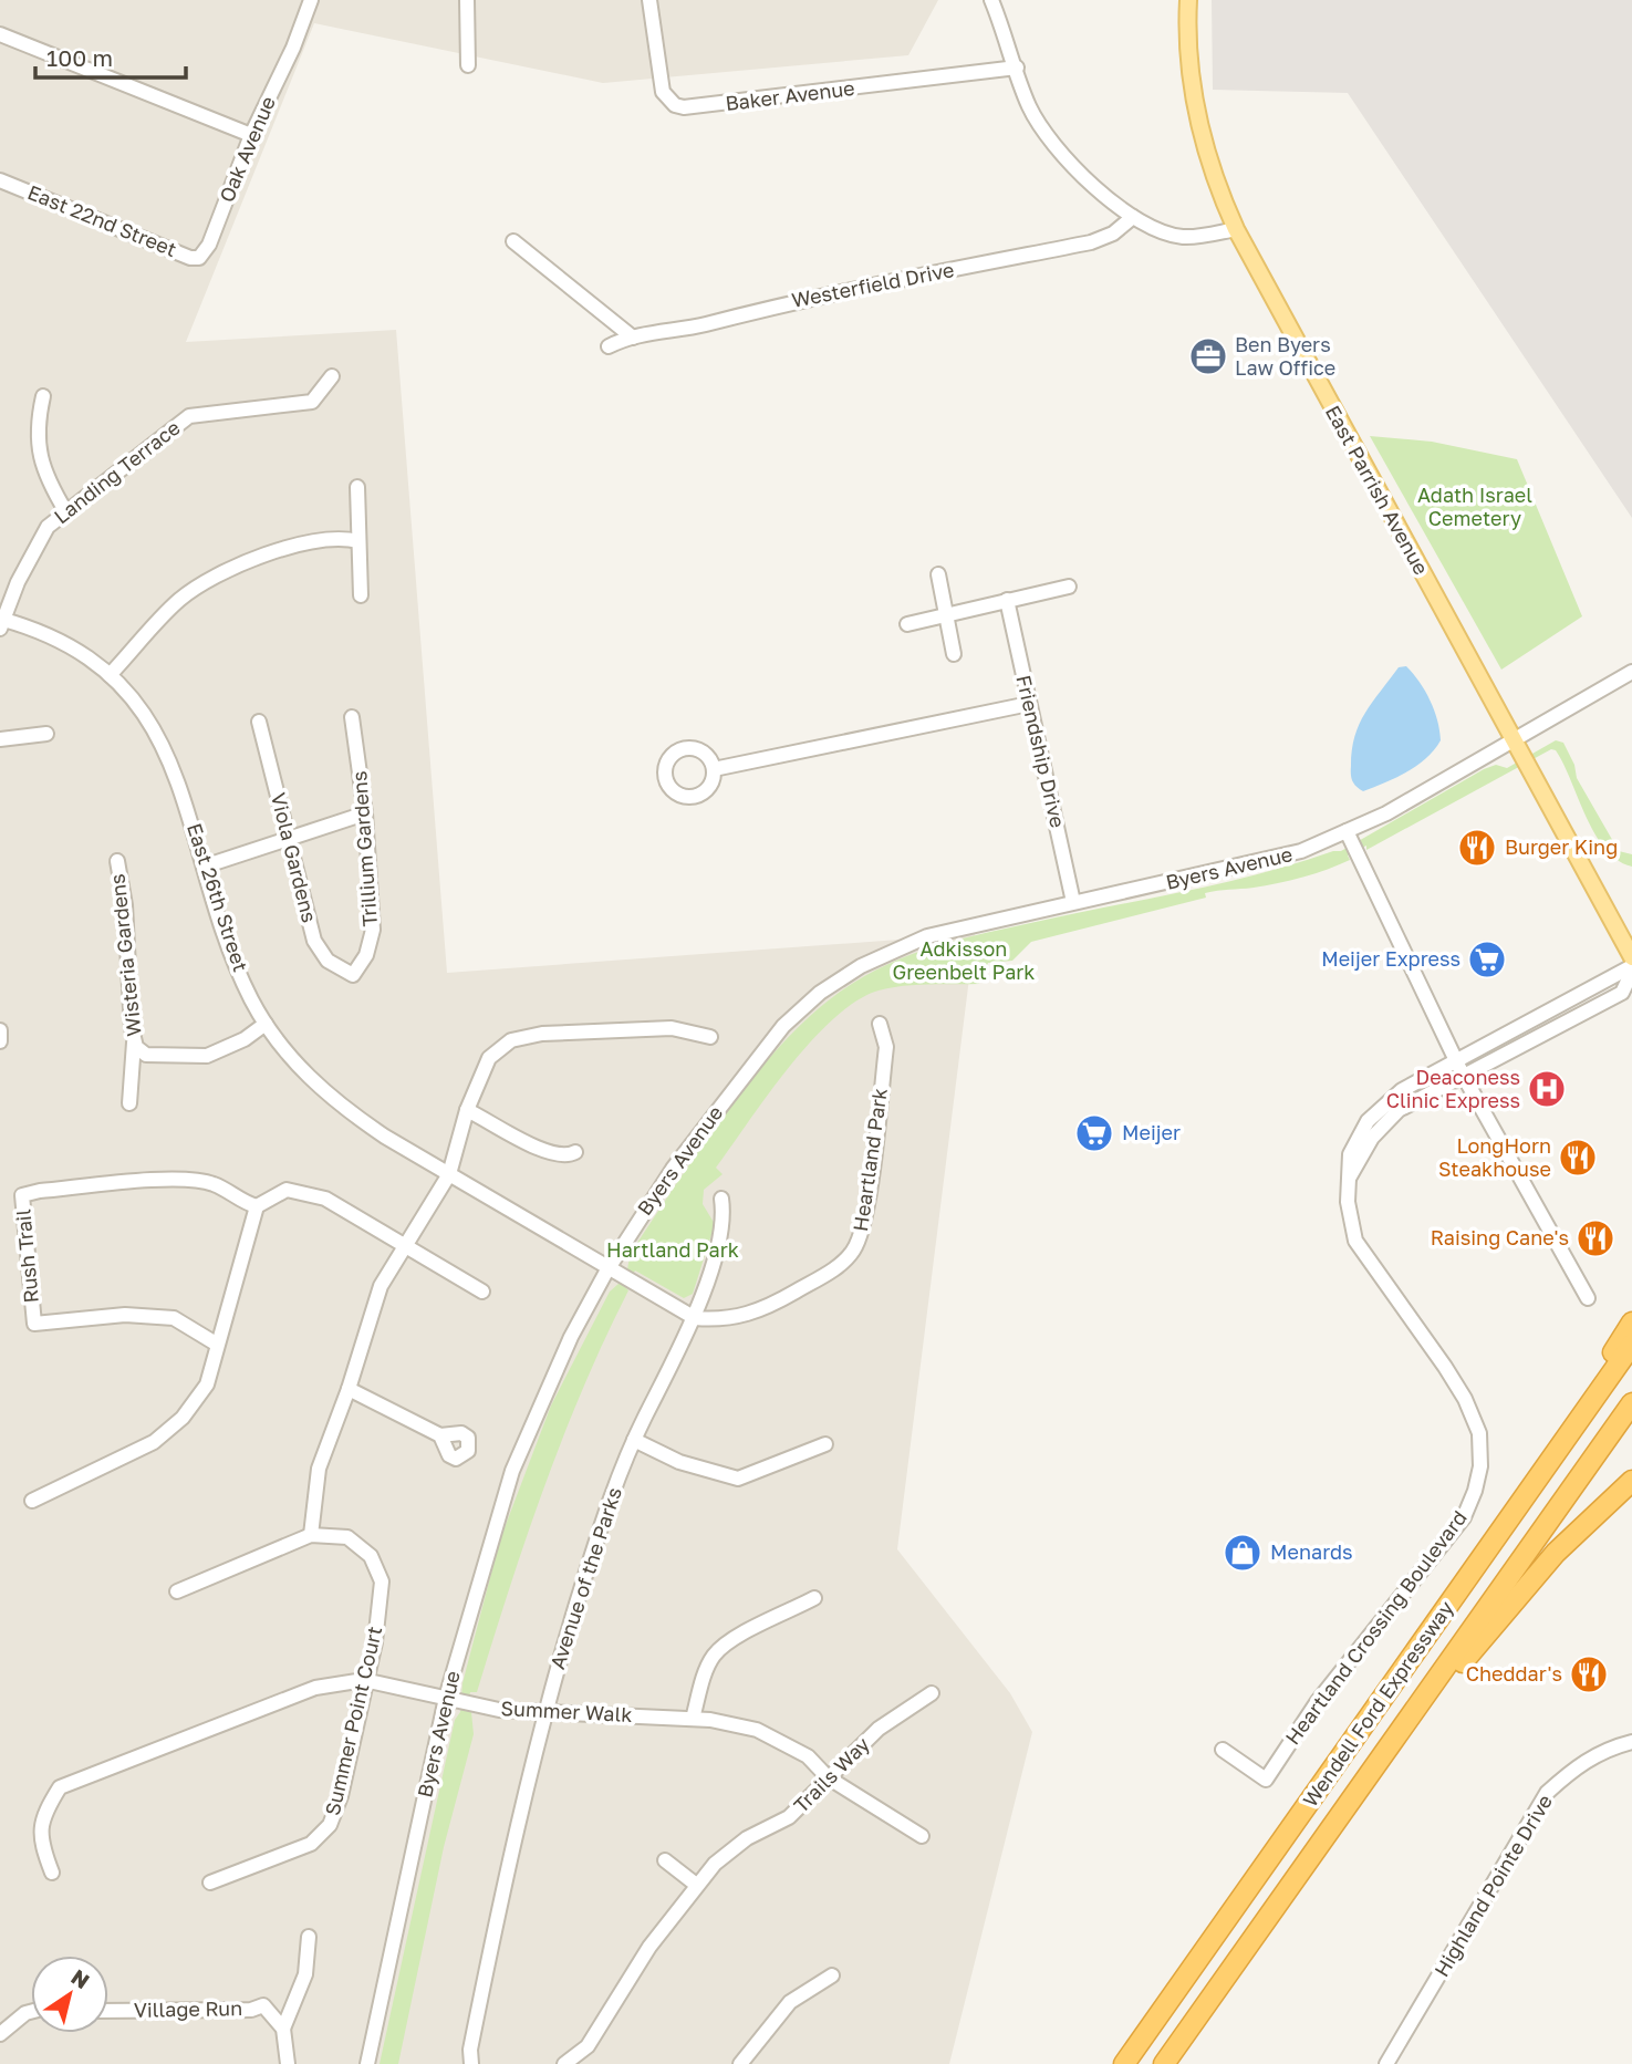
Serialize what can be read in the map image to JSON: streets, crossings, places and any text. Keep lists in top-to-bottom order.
{
  "streets": {
    "highway": ["Wendell Ford Expressway"],
    "main road": ["East Parrish Avenue"],
    "street": [
      "Baker Avenue",
      "Oak Avenue",
      "East 22nd Street",
      "Westerfield Drive",
      "Landing Terrace",
      "Friendship Drive",
      "Trillium Gardens",
      "Viola Gardens",
      "Byers Avenue",
      "East 26th Street",
      "Wisteria Gardens",
      "Heartland Park",
      "Rush Trail",
      "Avenue of the Parks",
      "Heartland Crossing Boulevard",
      "Summer Walk",
      "Summer Point Court",
      "Trails Way",
      "Highland Pointe Drive",
      "Village Run"
    ]
  },
  "crossings": [
    ["Oak Avenue", "East 22nd Street"],
    ["Landing Terrace", "East 26th Street"],
    ["East Parrish Avenue", "Byers Avenue"],
    ["Friendship Drive", "Byers Avenue"],
    ["Trillium Gardens", "Viola Gardens"],
    ["Byers Avenue", "East 26th Street"],
    ["Byers Avenue", "Summer Walk"],
    ["East 26th Street", "Wisteria Gardens"],
    ["Heartland Park", "Avenue of the Parks"],
    ["Avenue of the Parks", "Summer Walk"],
    ["Summer Walk", "Summer Point Court"],
    ["Summer Walk", "Trails Way"]
  ],
  "parks": ["Adath Israel Cemetery", "Adkisson Greenbelt Park", "Hartland Park"],
  "places": {
    "office": ["Ben Byers Law Office"],
    "restaurant": [
      "Burger King",
      "LongHorn Steakhouse",
      "Raising Cane's",
      "Cheddar's"
    ],
    "supermarket": ["Meijer Express", "Meijer"],
    "hospital": ["Deaconess Clinic Express"],
    "shop": ["Menards"]
  },
  "scale_bar": "100 m",
  "north": "top right"
}
